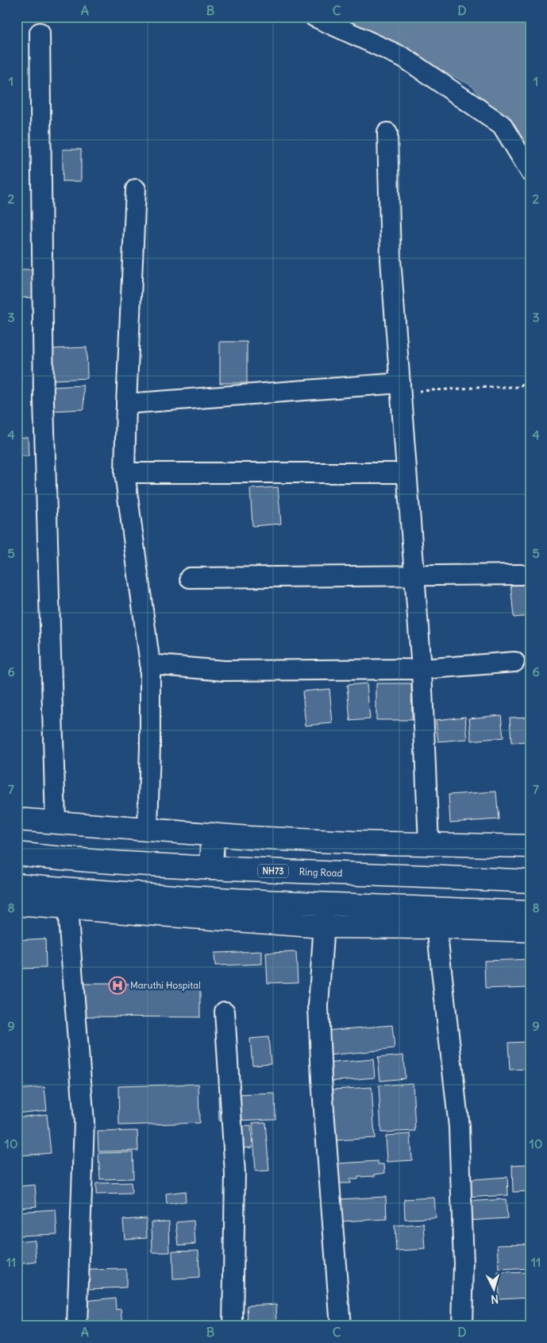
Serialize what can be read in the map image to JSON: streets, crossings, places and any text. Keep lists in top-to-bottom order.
{
  "streets": {
    "main road": ["NH73", "Ring Road"]
  },
  "places": {
    "hospital": ["Maruthi Hospital"]
  },
  "north": "bottom",
  "grid": {
    "columns": [
      "A",
      "B",
      "C",
      "D"
    ],
    "rows": [
      "1",
      "2",
      "3",
      "4",
      "5",
      "6",
      "7",
      "8",
      "9",
      "10",
      "11"
    ]
  }
}
